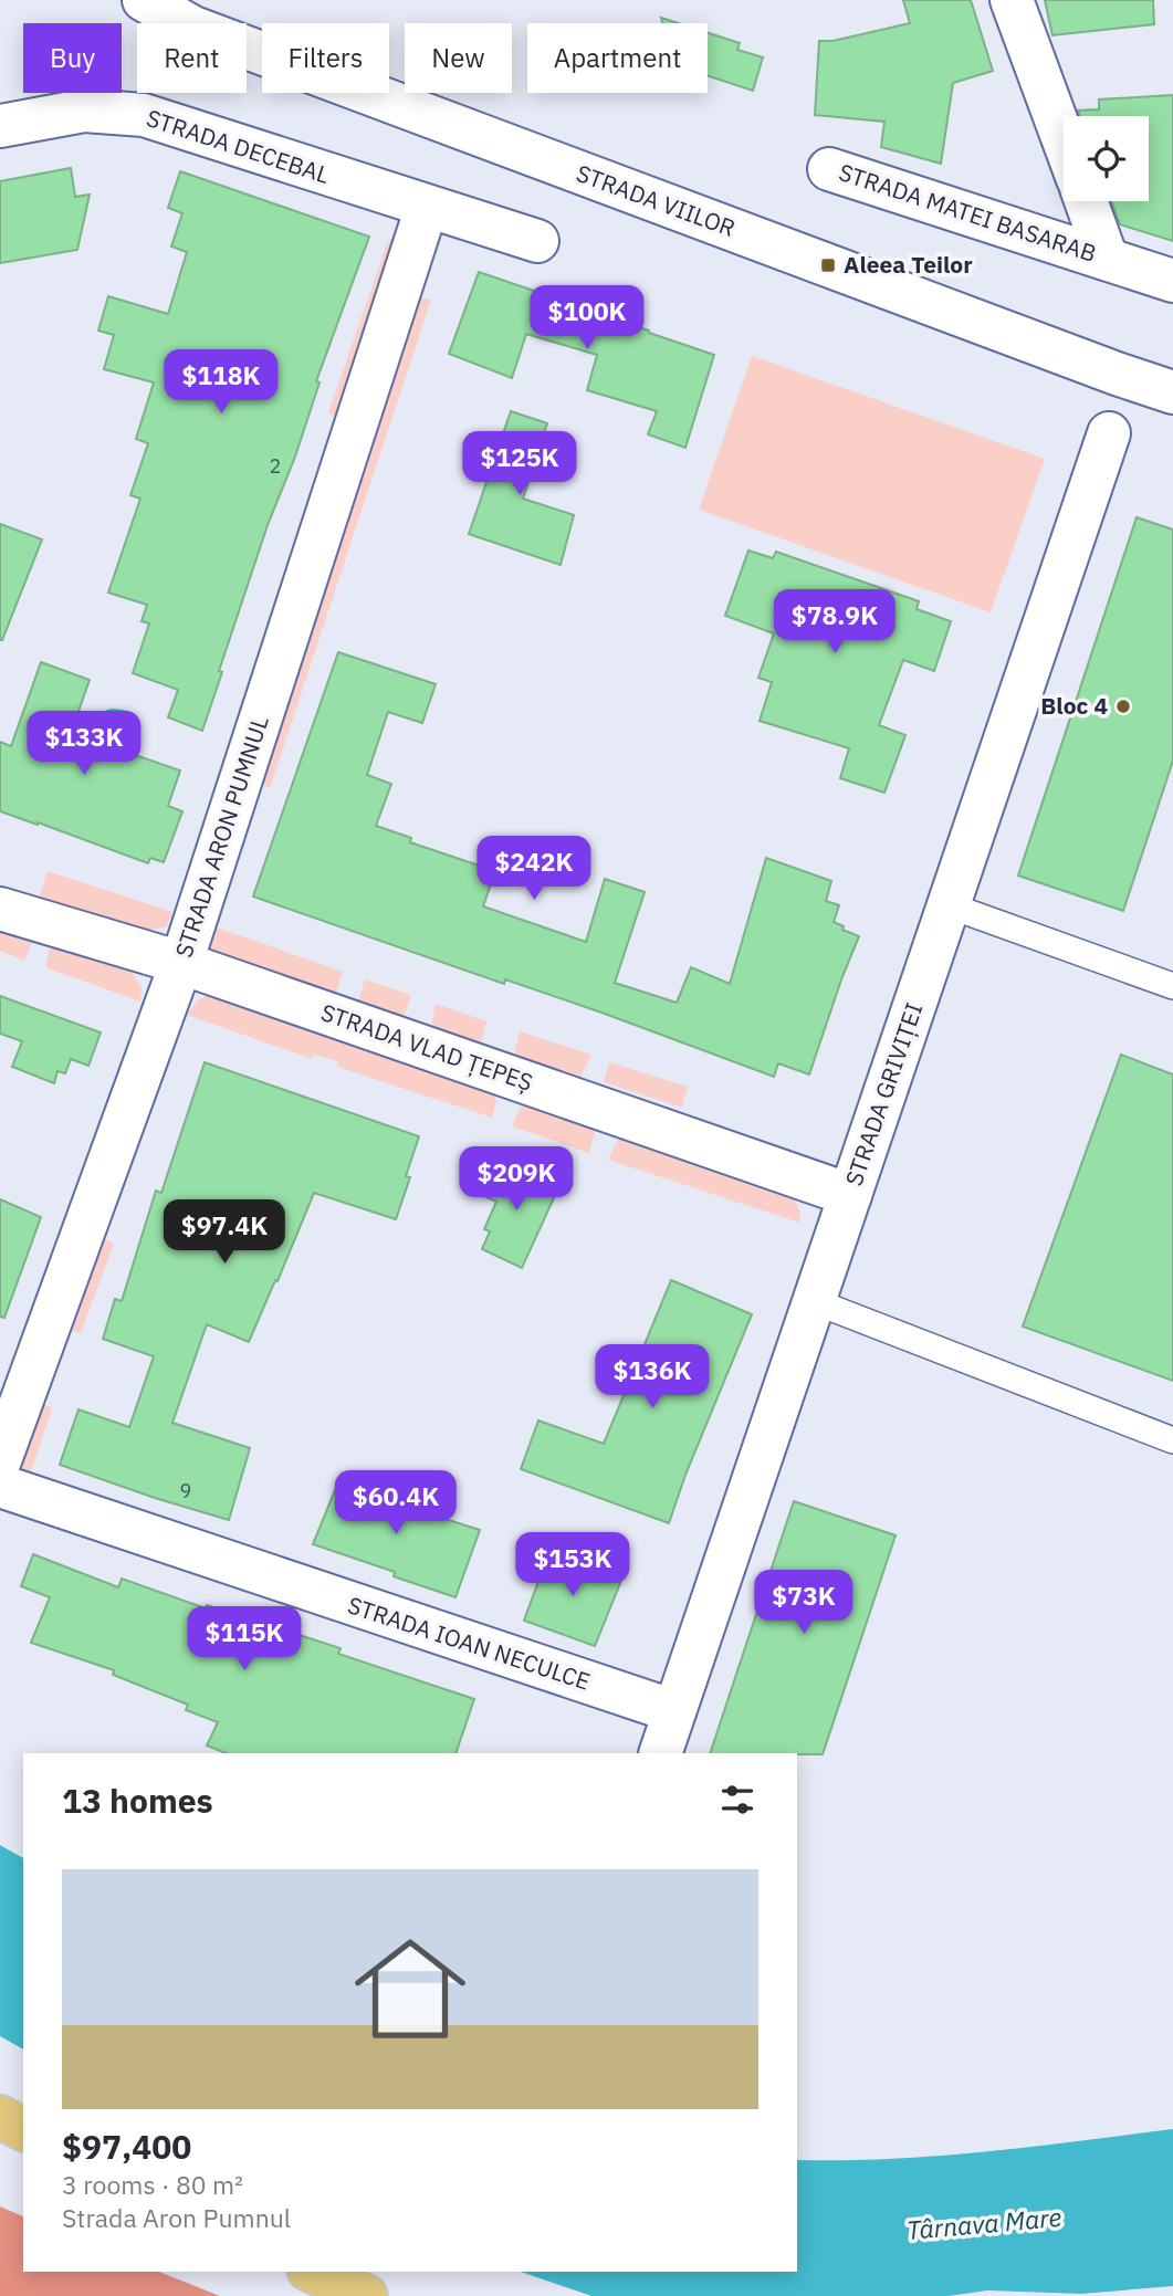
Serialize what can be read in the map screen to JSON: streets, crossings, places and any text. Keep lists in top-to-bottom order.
{
  "streets": {
    "street": [
      "STRADA DECEBAL",
      "STRADA VIILOR",
      "STRADA MATEI BASARAB",
      "STRADA ARON PUMNUL",
      "STRADA VLAD ȚEPEȘ",
      "STRADA GRIVIȚEI",
      "STRADA IOAN NECULCE"
    ]
  },
  "crossings": [
    ["STRADA DECEBAL", "STRADA ARON PUMNUL"],
    ["STRADA ARON PUMNUL", "STRADA VLAD ȚEPEȘ"],
    ["STRADA VLAD ȚEPEȘ", "STRADA GRIVIȚEI"],
    ["STRADA GRIVIȚEI", "STRADA IOAN NECULCE"]
  ],
  "water": ["Târnava Mare"],
  "places": {
    "transit": ["Aleea Teilor"],
    "other": ["Bloc 4"]
  },
  "house_numbers": ["2", "9"],
  "page": {
    "chip": [
      "Buy",
      "Rent",
      "Filters",
      "New",
      "Apartment"
    ],
    "price": [
      "$100K",
      "$118K",
      "$125K",
      "$78.9K",
      "$133K",
      "$242K",
      "$209K",
      "$97.4K",
      "$136K",
      "$60.4K",
      "$153K",
      "$73K",
      "$115K"
    ],
    "heading": "13 homes",
    "list": [
      {
        "name": "$97,400",
        "note": "3 rooms · 80 m² · Strada Aron Pumnul"
      }
    ]
  }
}
